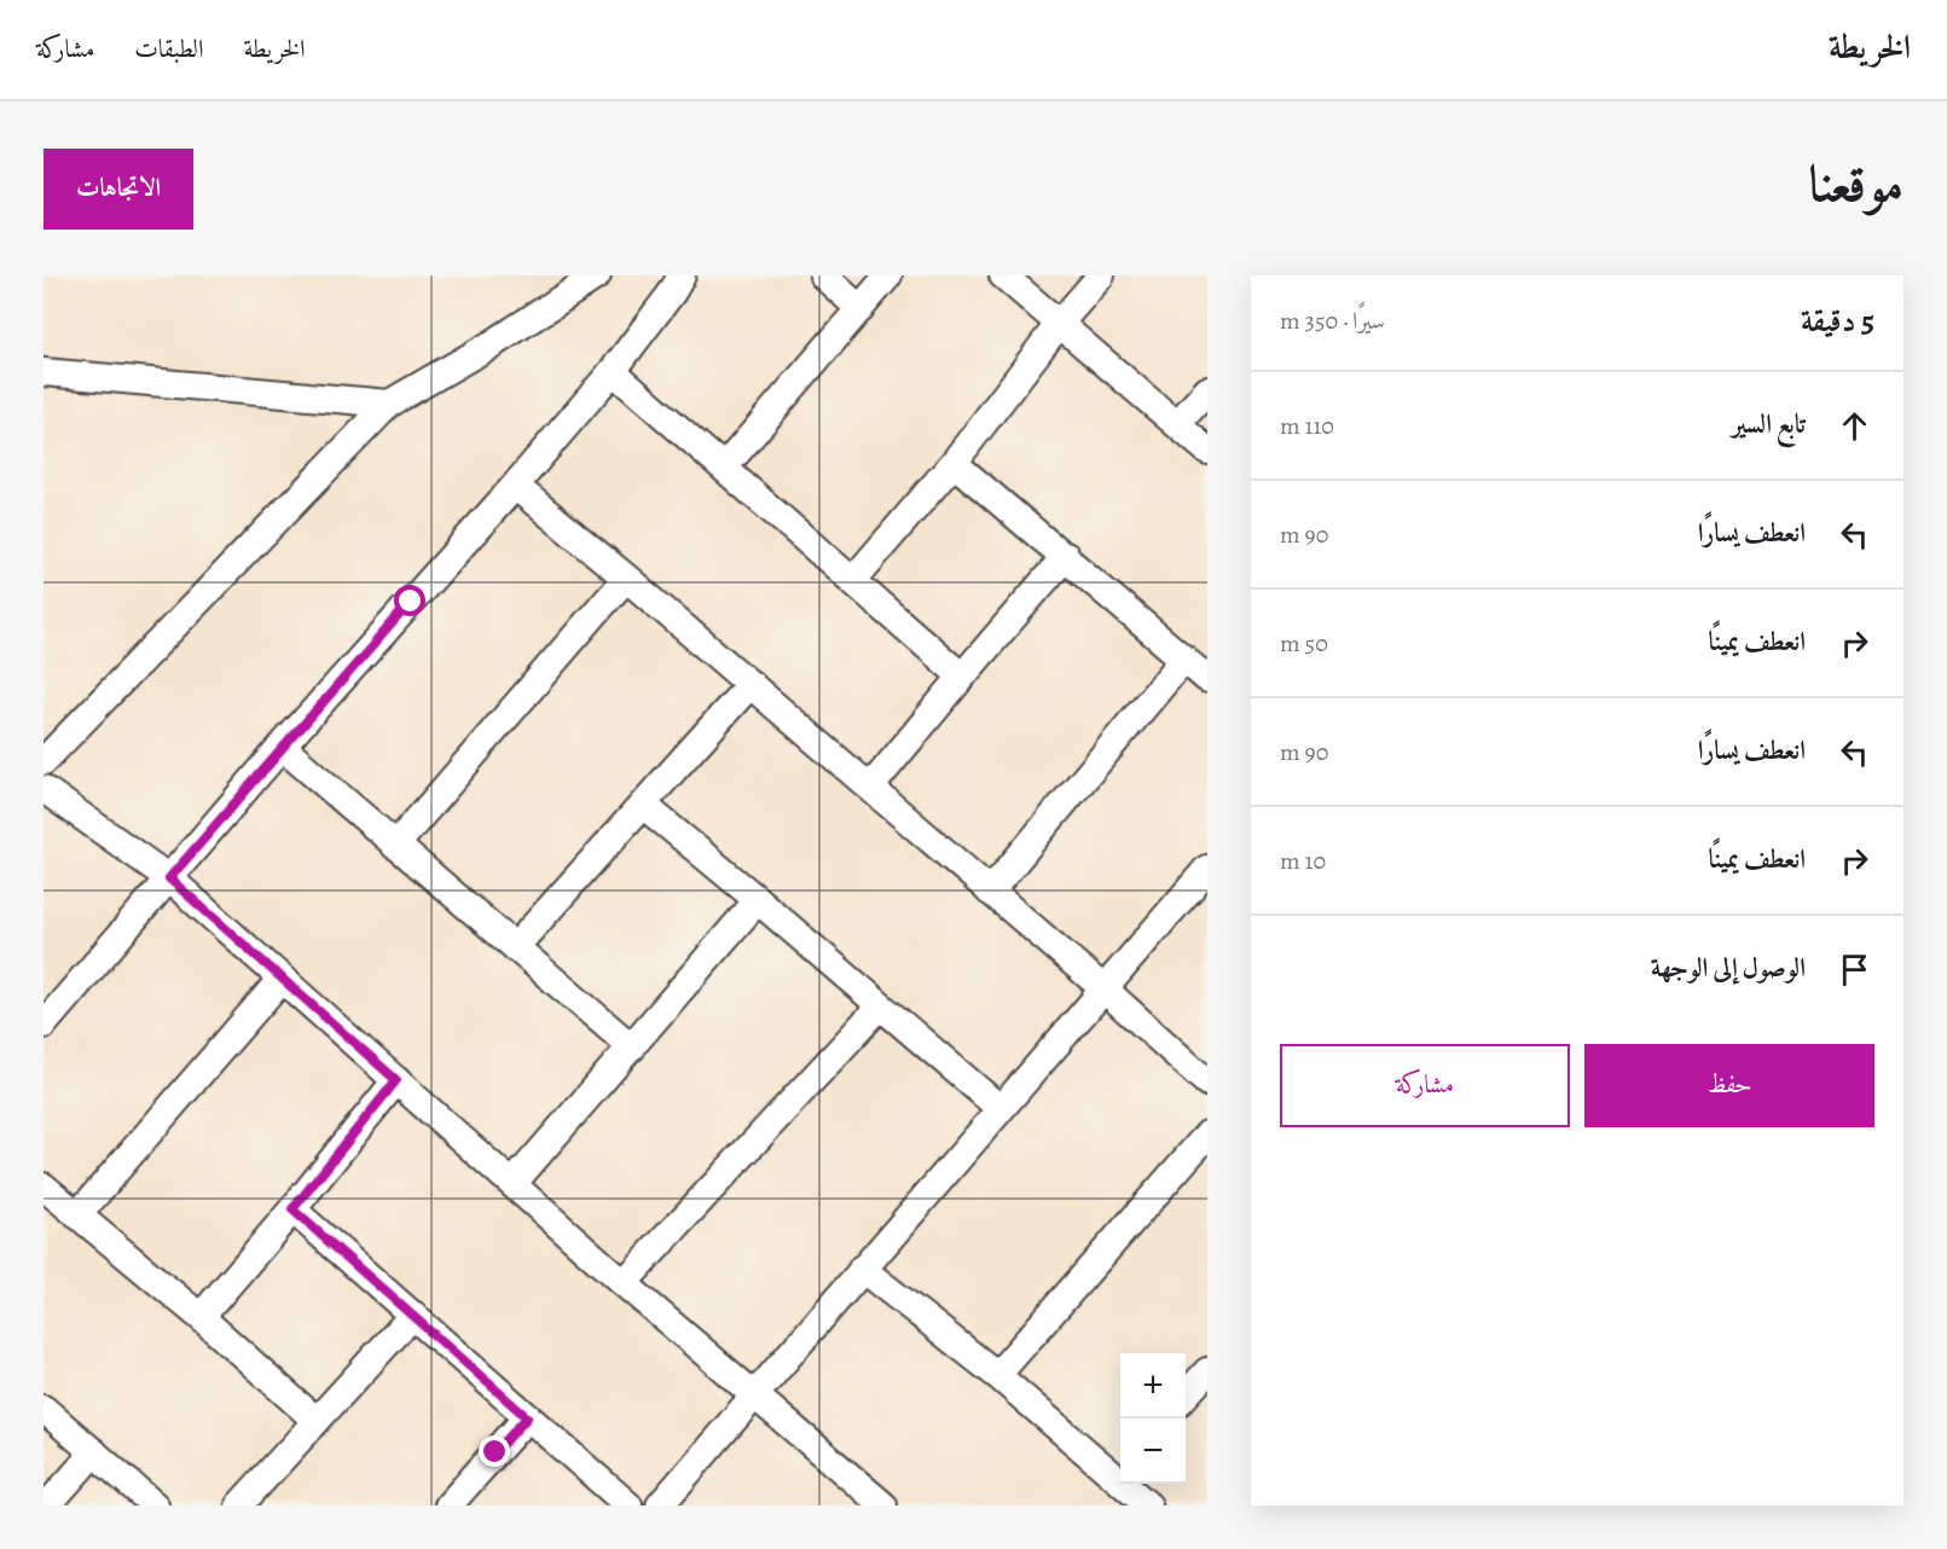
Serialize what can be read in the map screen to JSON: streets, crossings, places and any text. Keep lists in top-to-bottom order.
{
  "page": {
    "header": "الخريطة",
    "nav": ["الخريطة", "الطبقات", "مشاركة"],
    "title": "موقعنا",
    "buttons": [
      "الاتجاهات",
      ["حفظ", "مشاركة"]
    ],
    "heading": ["5 دقيقة", "سيرًا · 350 m"],
    "list": [
      ["تابع السير", "110 m"],
      ["انعطف يسارًا", "90 m"],
      ["انعطف يمينًا", "50 m"],
      ["انعطف يسارًا", "90 m"],
      ["انعطف يمينًا", "10 m"],
      "الوصول إلى الوجهة"
    ],
    "map_buttons": ["+", "−"]
  }
}
